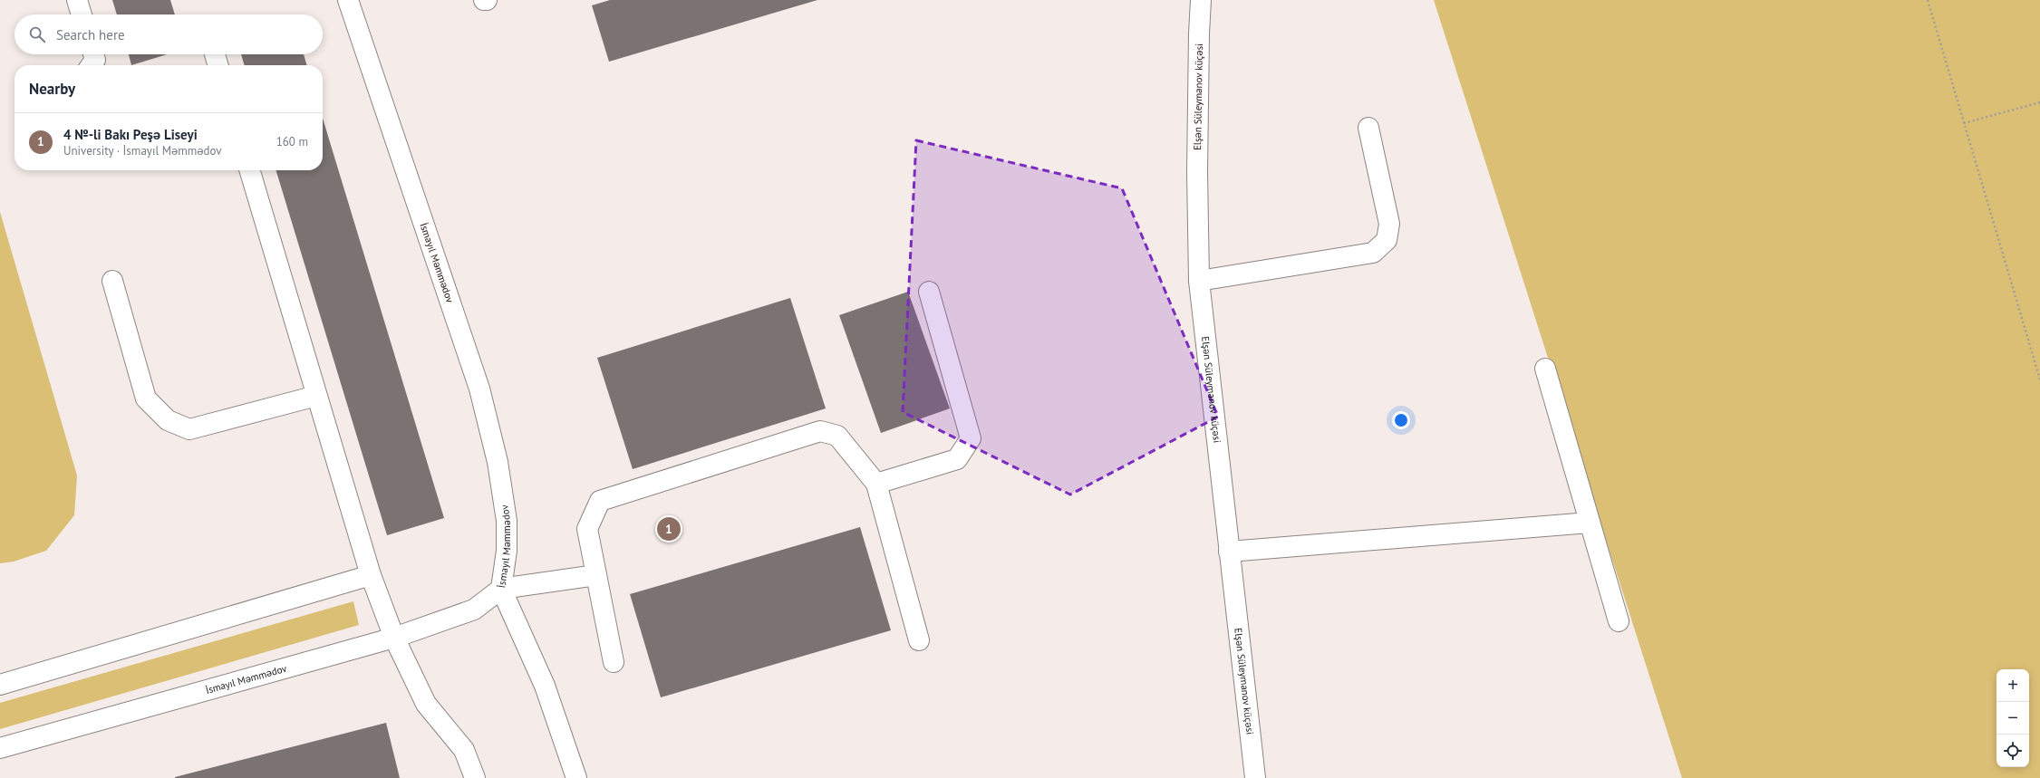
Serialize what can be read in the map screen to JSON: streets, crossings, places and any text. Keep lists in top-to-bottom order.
{
  "streets": {
    "street": ["Elşən Süleymanov küçəsi", "İsmayıl Məmmədov"]
  },
  "page": {
    "search": "Search here",
    "heading": "Nearby",
    "list": [
      {
        "mark": "1",
        "name": "4 №-li Bakı Peşə Liseyi",
        "note": "University · İsmayıl Məmmədov",
        "value": "160 m"
      }
    ],
    "pins": "1",
    "map_buttons": ["+", "−"]
  }
}
